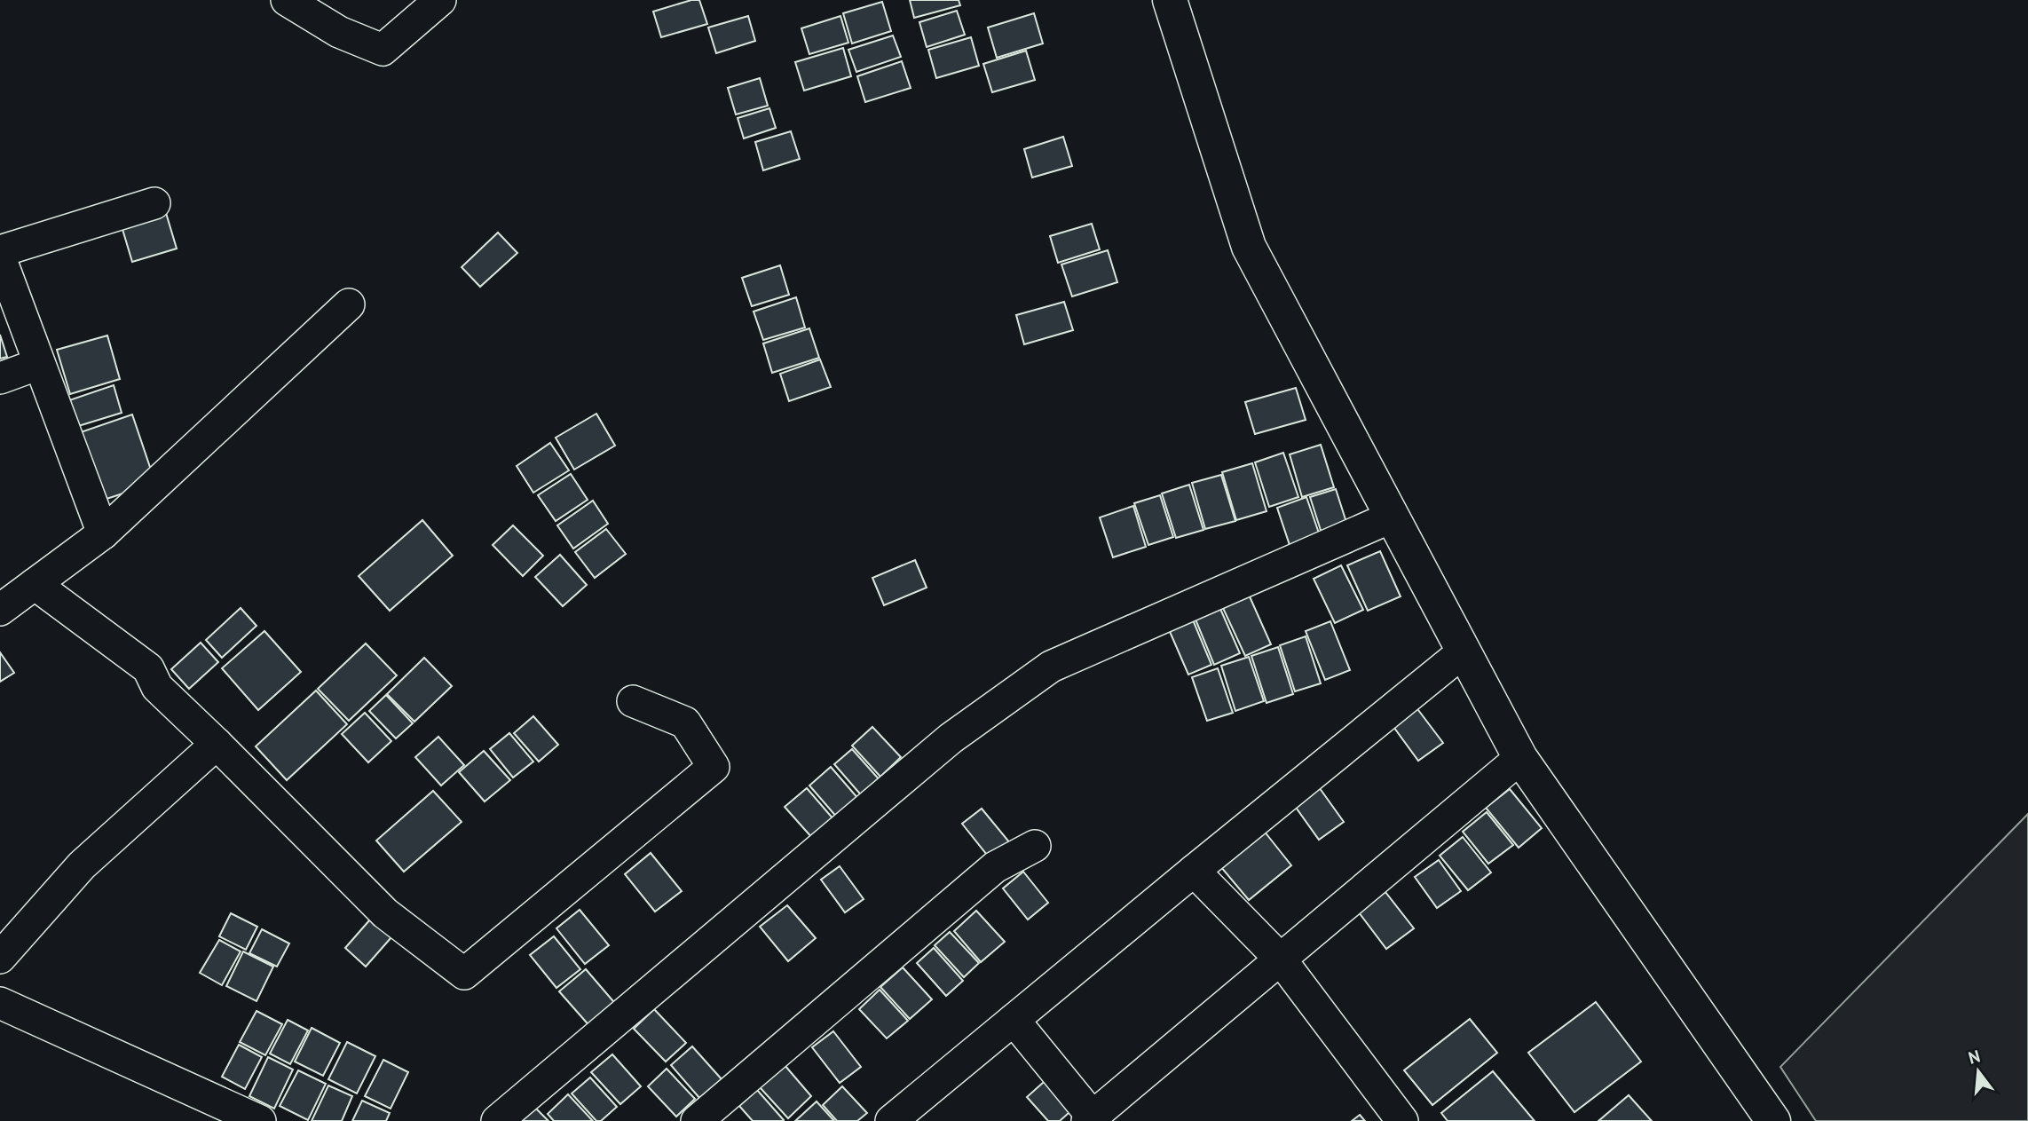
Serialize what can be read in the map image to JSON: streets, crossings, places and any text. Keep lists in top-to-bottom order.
{
  "north": "top"
}
